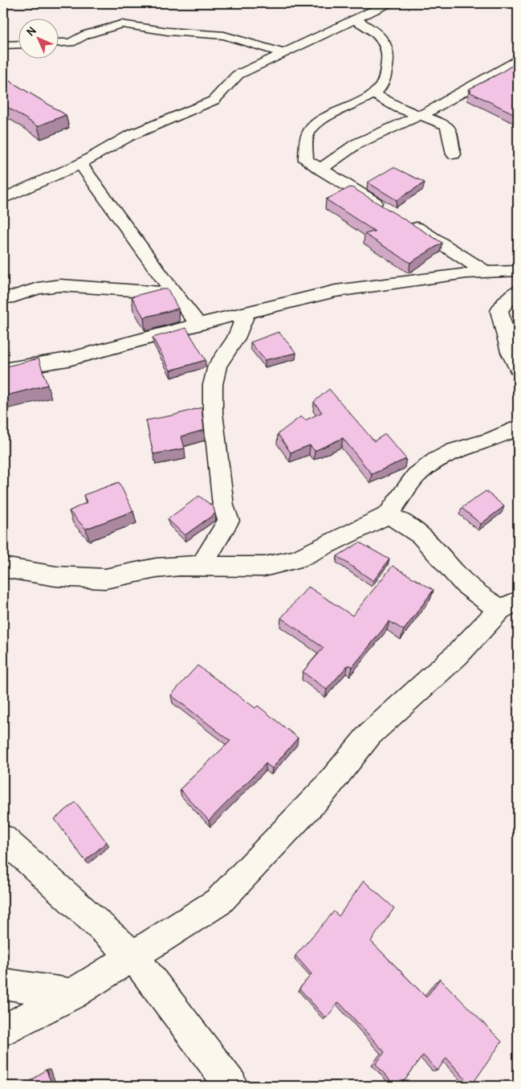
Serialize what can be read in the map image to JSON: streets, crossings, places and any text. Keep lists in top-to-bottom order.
{
  "north": "top left"
}
